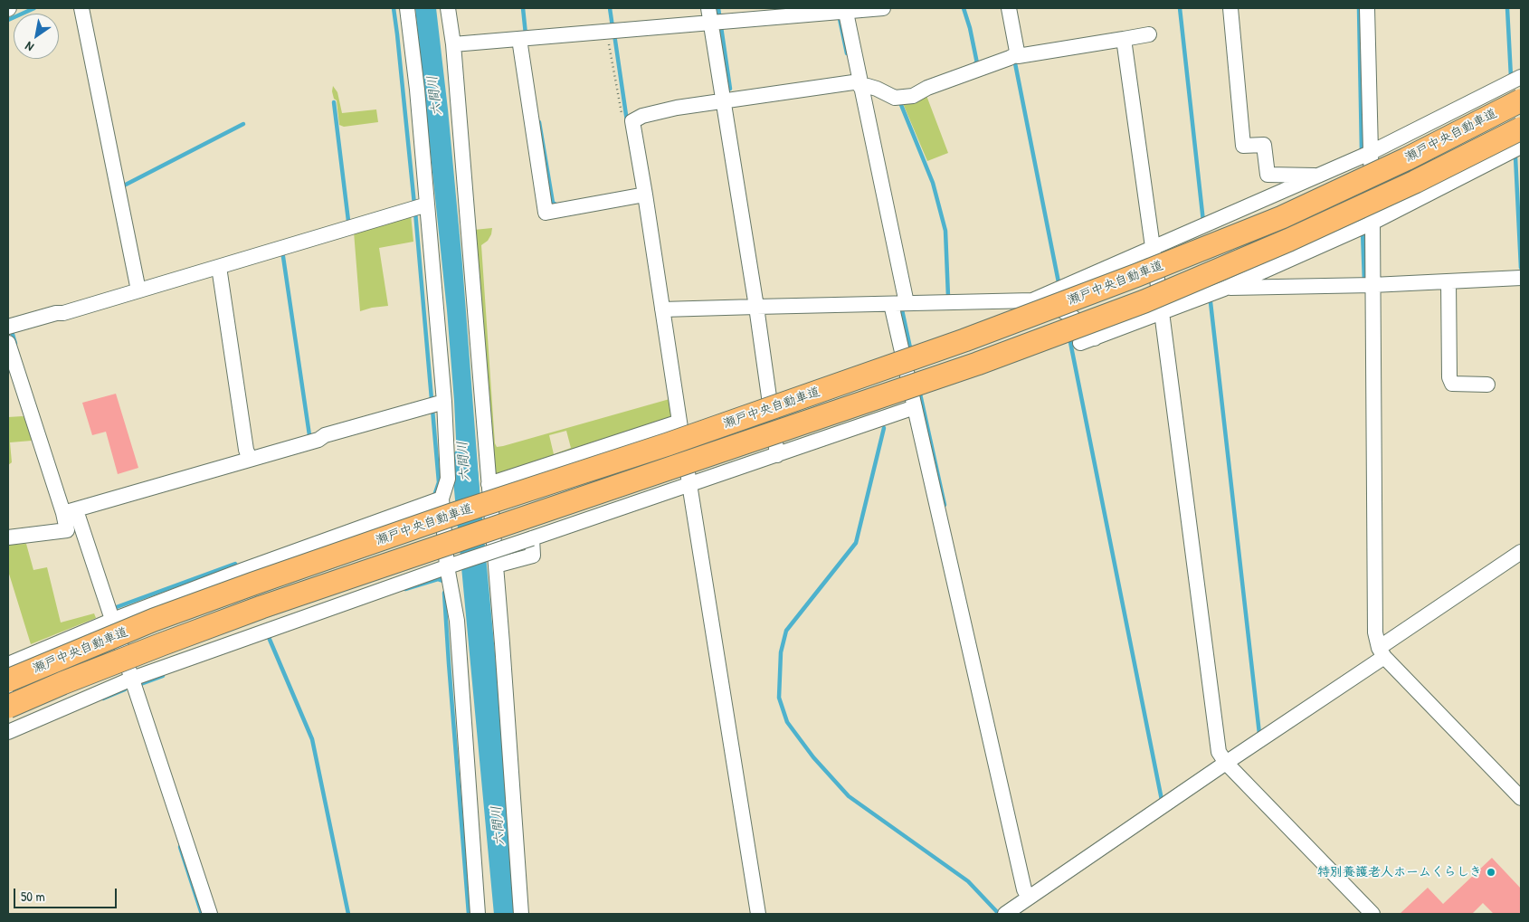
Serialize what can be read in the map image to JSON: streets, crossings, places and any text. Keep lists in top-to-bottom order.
{
  "streets": {
    "highway": ["瀬戸中央自動車道"]
  },
  "water": ["六間川"],
  "places": ["特別養護老人ホームくらしき"],
  "scale_bar": "50 m",
  "north": "bottom left"
}
